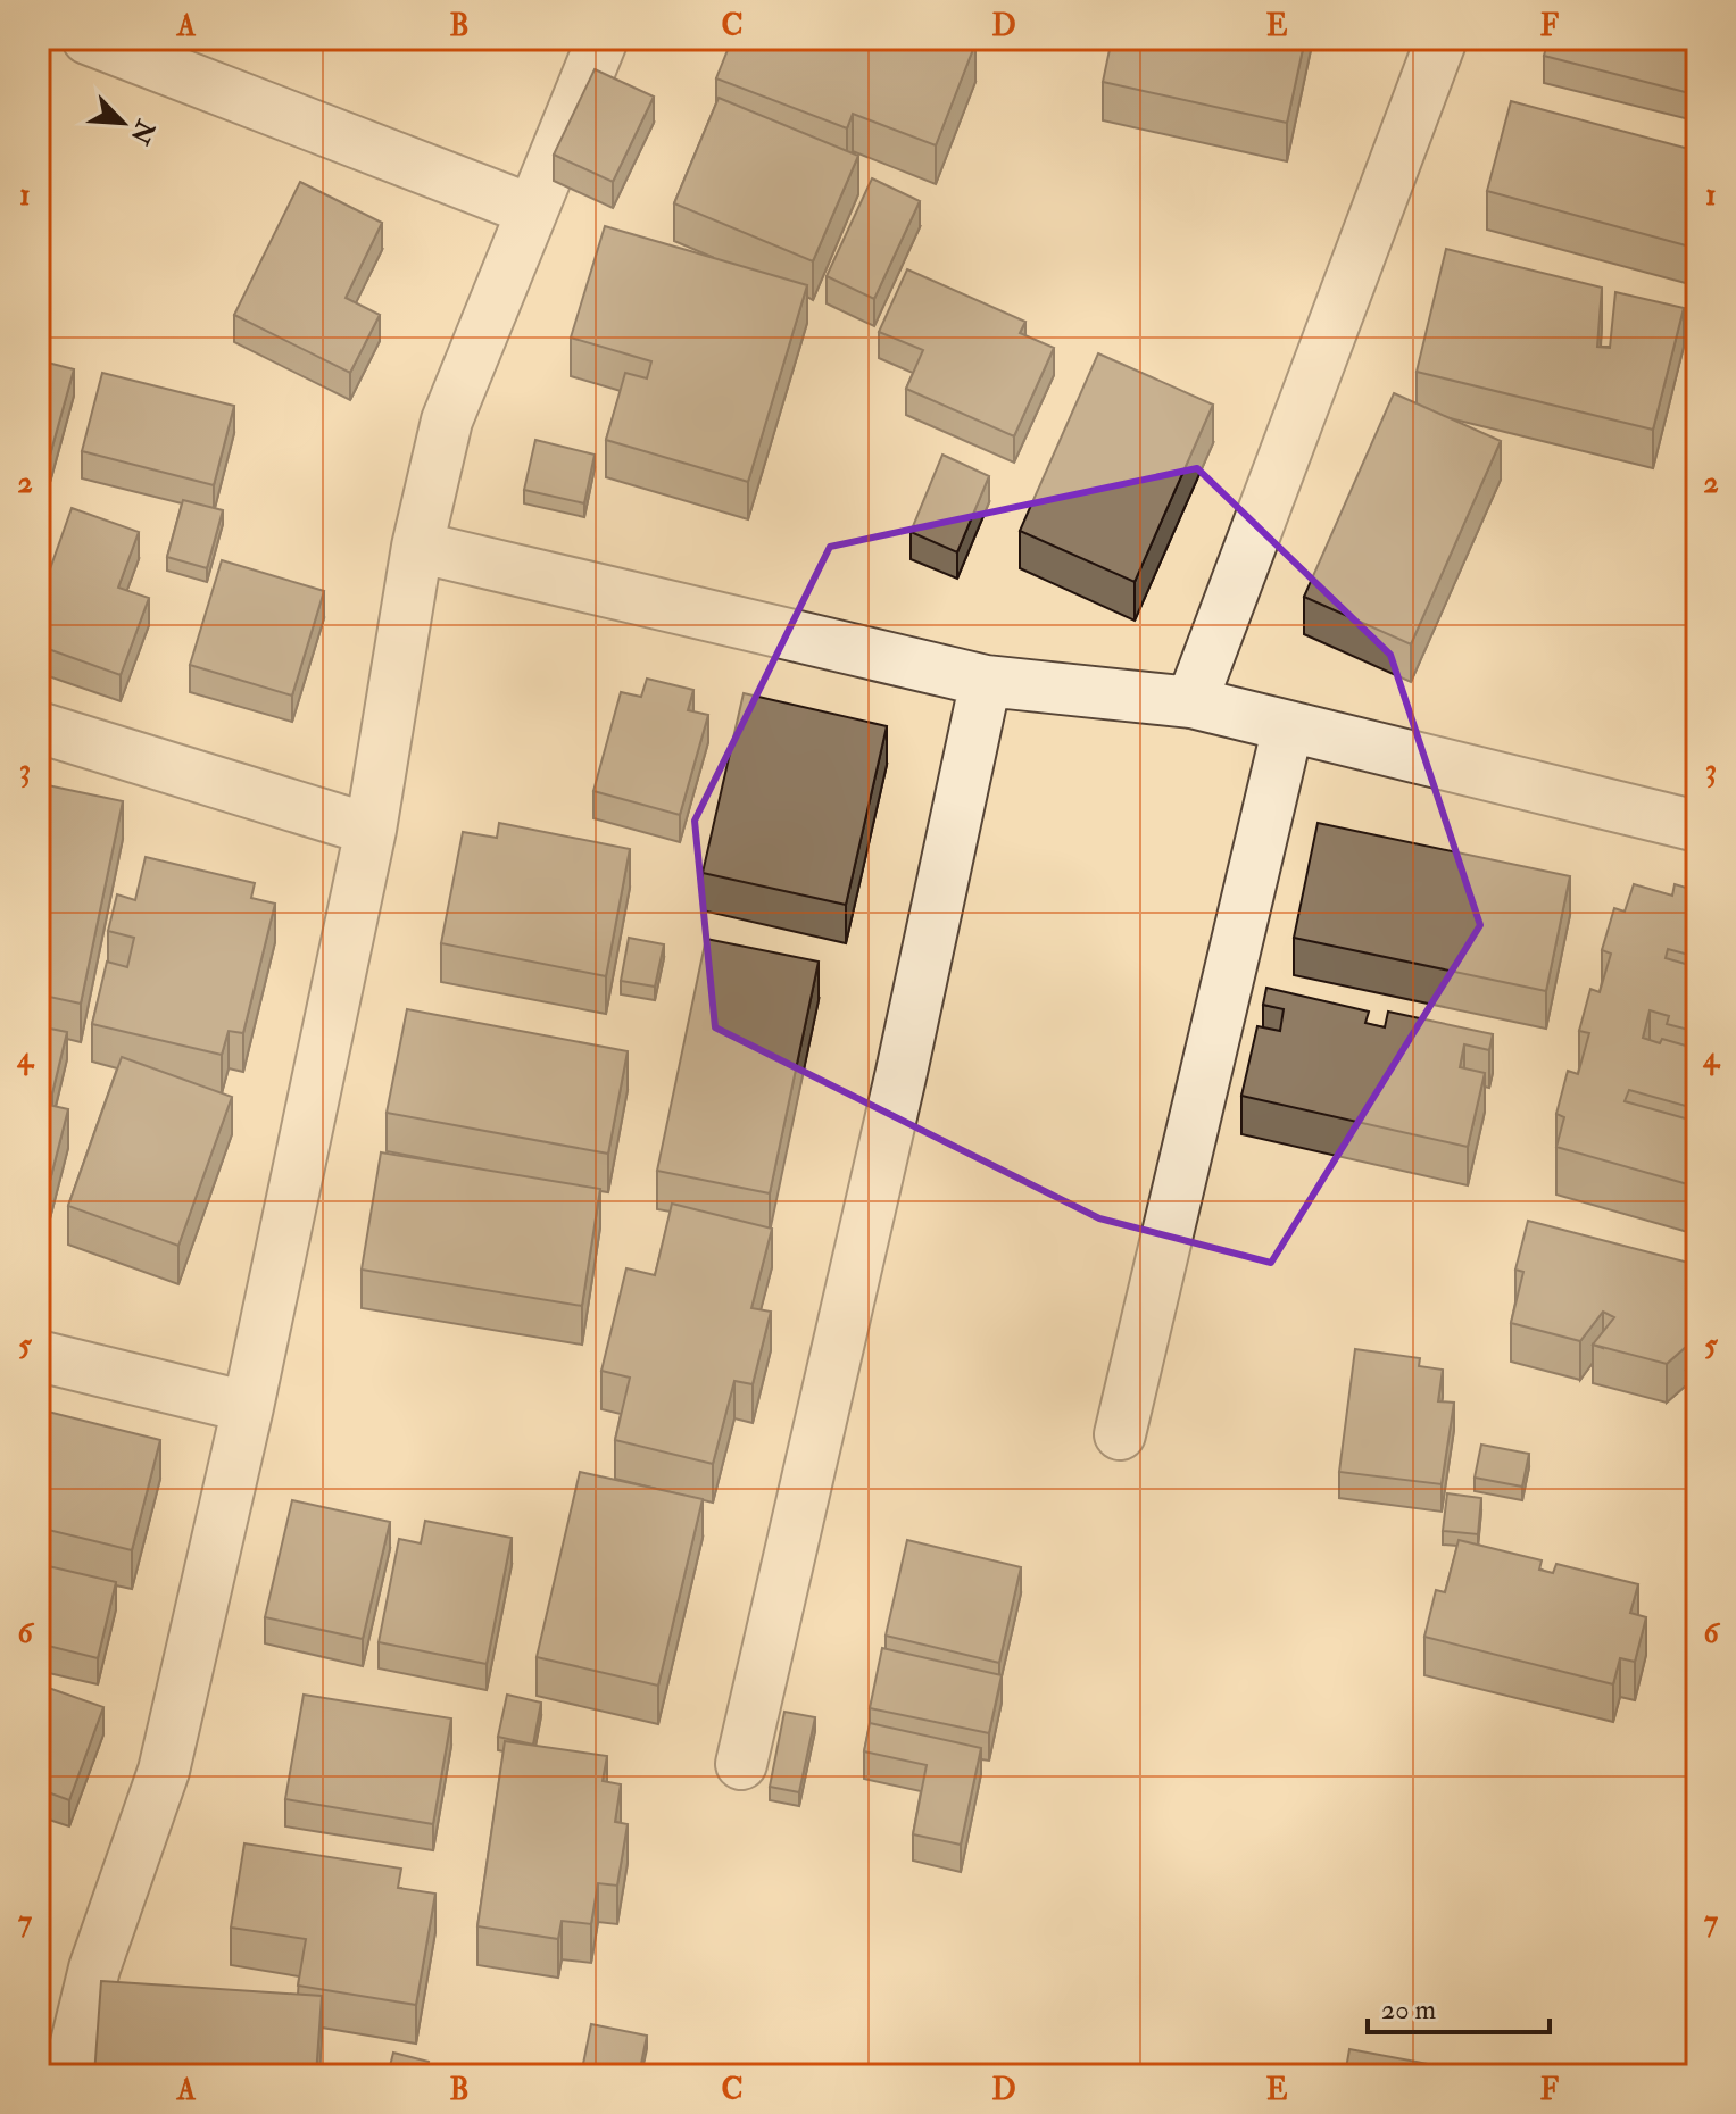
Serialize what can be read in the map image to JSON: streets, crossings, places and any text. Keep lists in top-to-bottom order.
{
  "scale_bar": "20 m",
  "north": "bottom right",
  "grid": {
    "columns": [
      "A",
      "B",
      "C",
      "D",
      "E",
      "F"
    ],
    "rows": [
      "1",
      "2",
      "3",
      "4",
      "5",
      "6",
      "7"
    ]
  }
}
